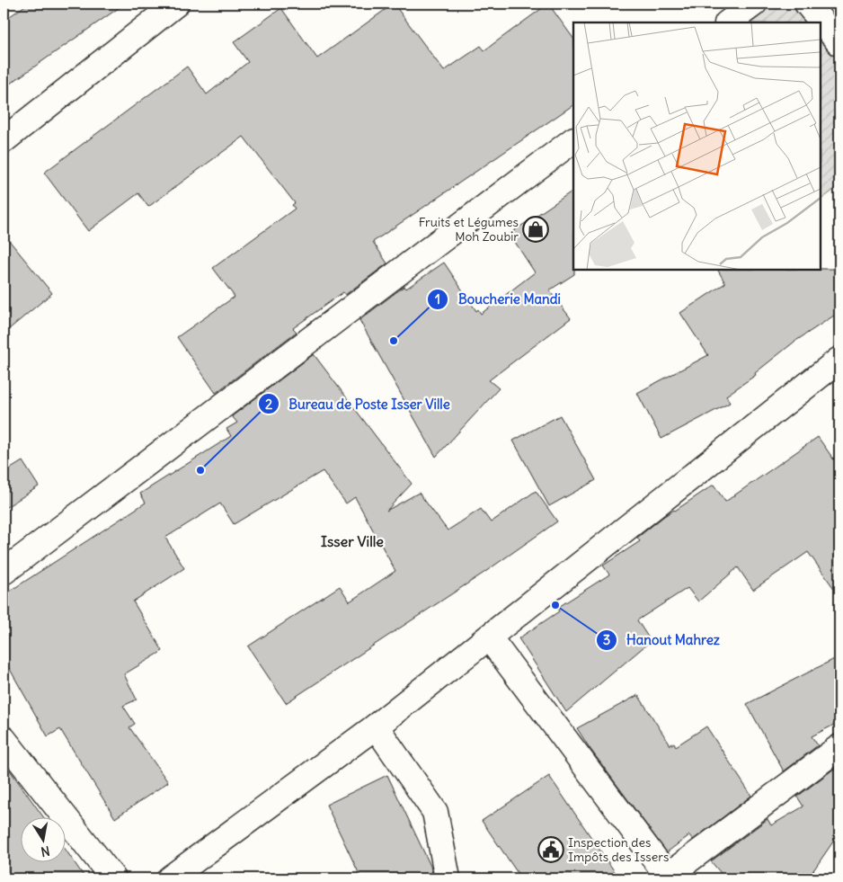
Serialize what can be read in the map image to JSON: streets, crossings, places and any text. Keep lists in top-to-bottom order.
{
  "districts": ["Isser Ville"],
  "places": {
    "shop": ["Fruits et Légumes Moh Zoubir"],
    "other": ["Boucherie Mandi", "Bureau de Poste Isser Ville", "Hanout Mahrez"],
    "public building": ["Inspection des Impôts des Issers"]
  },
  "north": "bottom"
}
